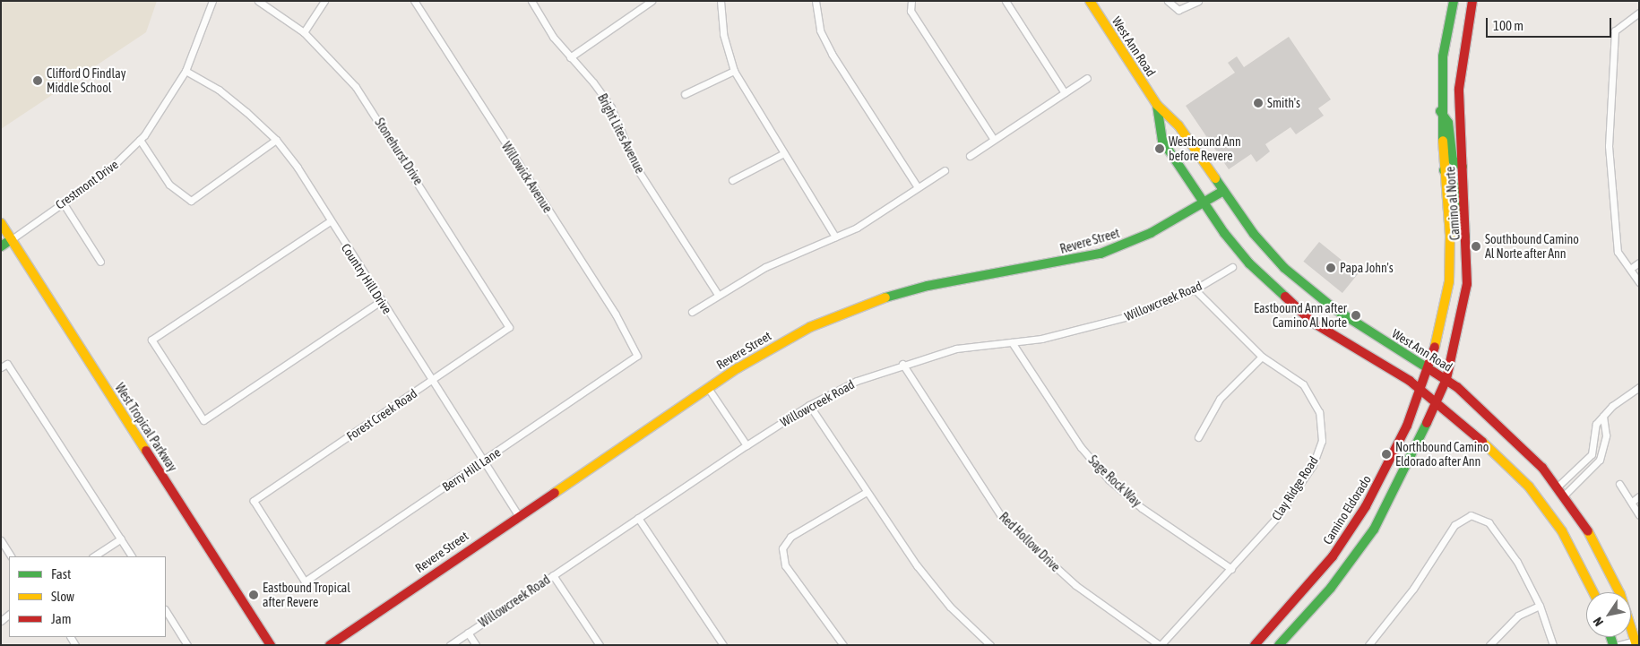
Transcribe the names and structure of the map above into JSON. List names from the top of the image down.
{
  "streets": {
    "main road": [
      "West Ann Road",
      "Camino al Norte",
      "Revere Street",
      "West Tropical Parkway",
      "Camino Eldorado"
    ],
    "street": [
      "Bright Lites Avenue",
      "Stonehurst Drive",
      "Willowick Avenue",
      "Crestmont Drive",
      "Country Hill Drive",
      "Willowcreek Road",
      "Forest Creek Road",
      "Berry Hill Lane",
      "Sage Rock Way",
      "Clay Ridge Road",
      "Red Hollow Drive"
    ]
  },
  "crossings": [
    ["West Ann Road", "Camino al Norte"],
    ["West Ann Road", "Revere Street"],
    ["West Ann Road", "Camino Eldorado"],
    ["Stonehurst Drive", "Forest Creek Road"],
    ["Willowick Avenue", "Berry Hill Lane"],
    ["Crestmont Drive", "Country Hill Drive"],
    ["Crestmont Drive", "West Tropical Parkway"],
    ["Camino al Norte", "Camino Eldorado"],
    ["Revere Street", "Country Hill Drive"],
    ["Country Hill Drive", "Forest Creek Road"],
    ["Country Hill Drive", "Berry Hill Lane"],
    ["Willowcreek Road", "Sage Rock Way"],
    ["Willowcreek Road", "Clay Ridge Road"],
    ["Willowcreek Road", "Red Hollow Drive"],
    ["Forest Creek Road", "Berry Hill Lane"],
    ["Sage Rock Way", "Clay Ridge Road"],
    ["Clay Ridge Road", "Red Hollow Drive"]
  ],
  "places": [
    "Clifford O Findlay Middle School",
    "Smith's",
    "Westbound Ann before Revere",
    "Southbound Camino Al Norte after Ann",
    "Papa John's",
    "Eastbound Ann after Camino Al Norte",
    "Northbound Camino Eldorado after Ann",
    "Eastbound Tropical after Revere"
  ],
  "legend": ["Fast", "Slow", "Jam"],
  "scale_bar": "100 m",
  "north": "bottom left"
}
